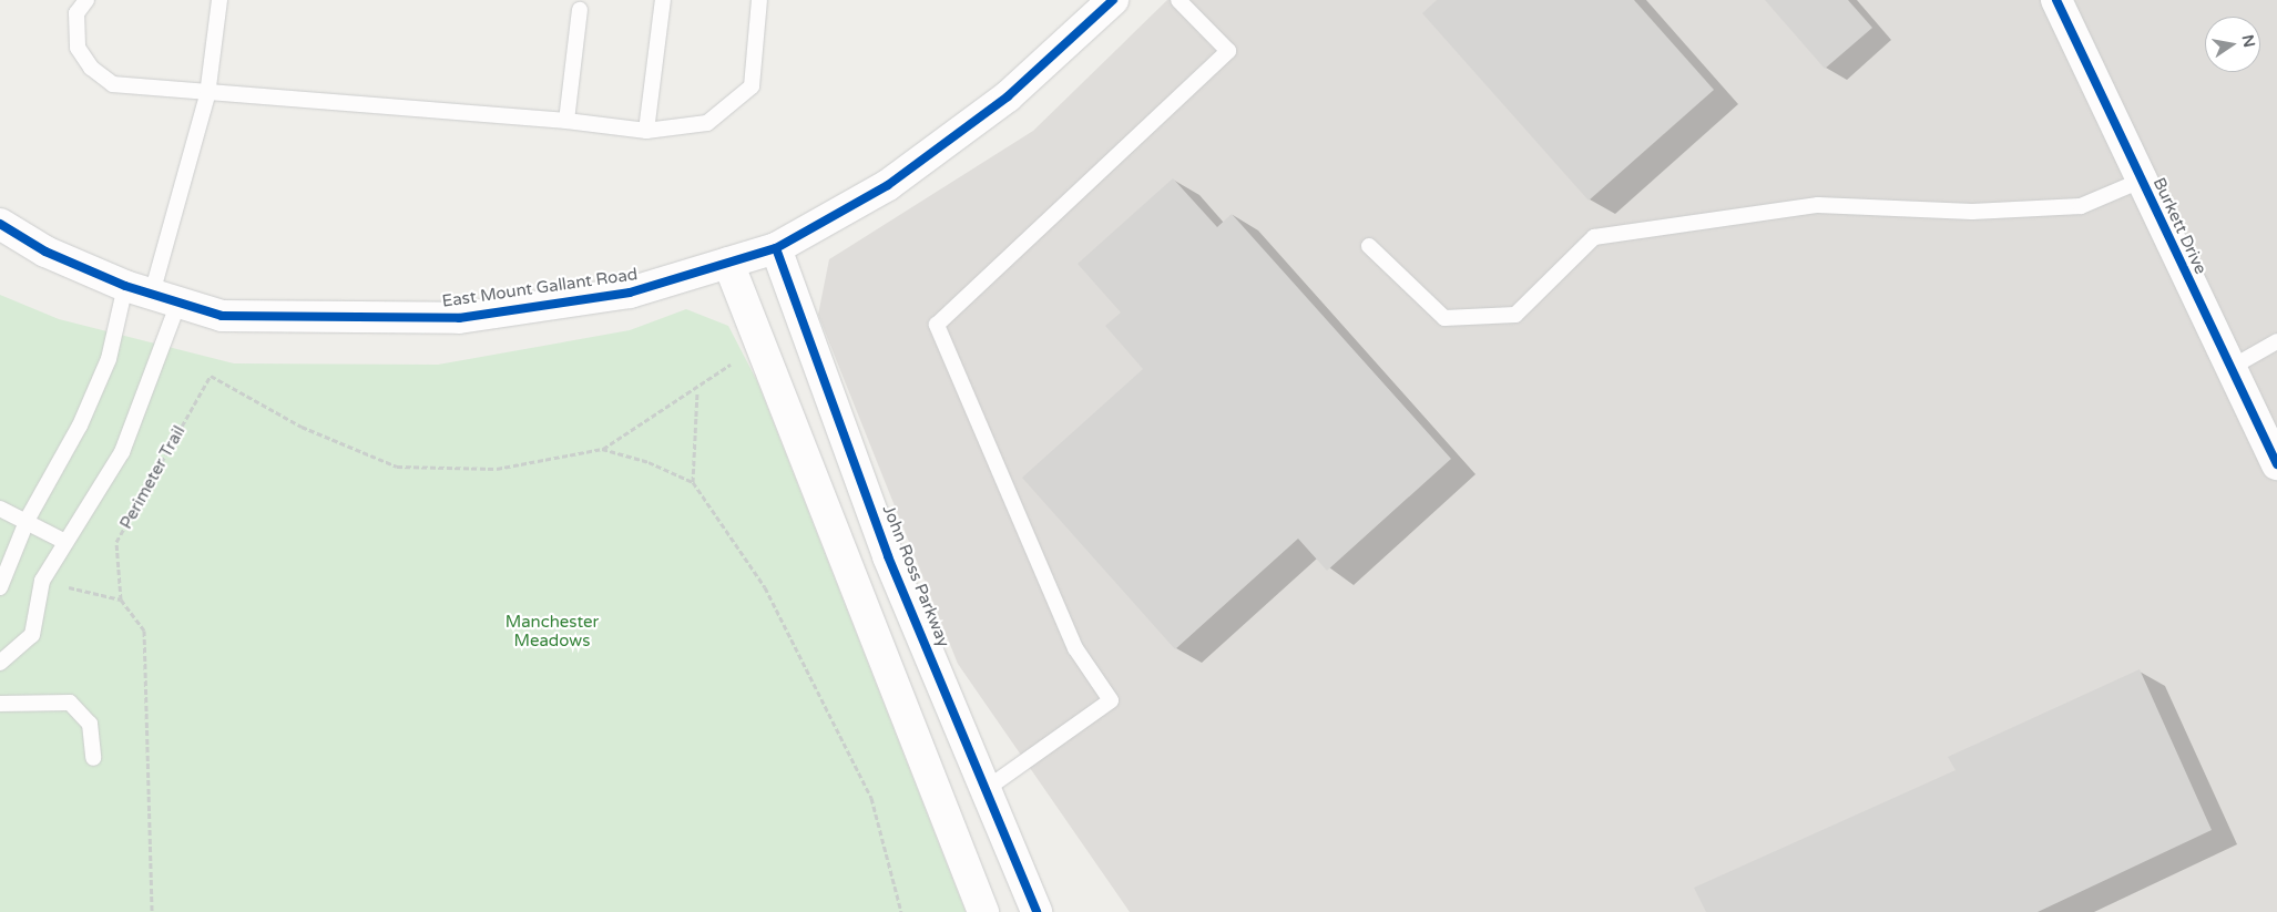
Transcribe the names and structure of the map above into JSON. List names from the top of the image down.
{
  "streets": {
    "street": ["Burkett Drive", "East Mount Gallant Road", "John Ross Parkway"],
    "path": ["Perimeter Trail"]
  },
  "crossings": [
    ["East Mount Gallant Road", "John Ross Parkway"]
  ],
  "parks": ["Manchester Meadows"],
  "north": "right"
}
